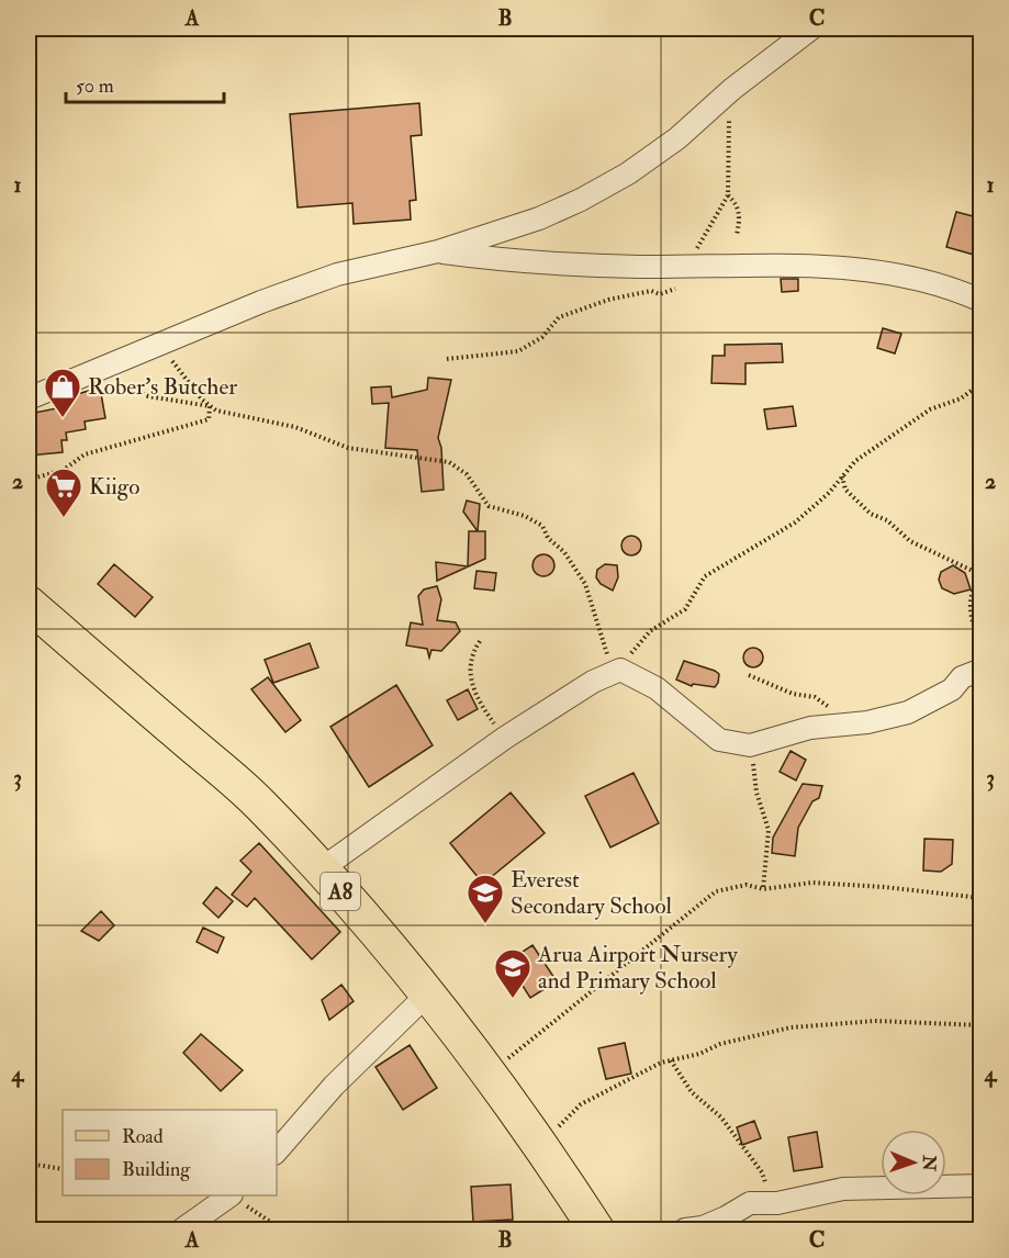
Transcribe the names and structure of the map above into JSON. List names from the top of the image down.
{
  "streets": {
    "main road": ["A8"]
  },
  "places": {
    "shop": ["Rober's Butcher"],
    "supermarket": ["Kiigo"],
    "school or university": ["Everest Secondary School", "Arua Airport Nursery and Primary School"]
  },
  "legend": ["Road", "Building"],
  "scale_bar": "50 m",
  "north": "right",
  "grid": {
    "columns": ["A", "B", "C"],
    "rows": [
      "1",
      "2",
      "3",
      "4"
    ]
  }
}
